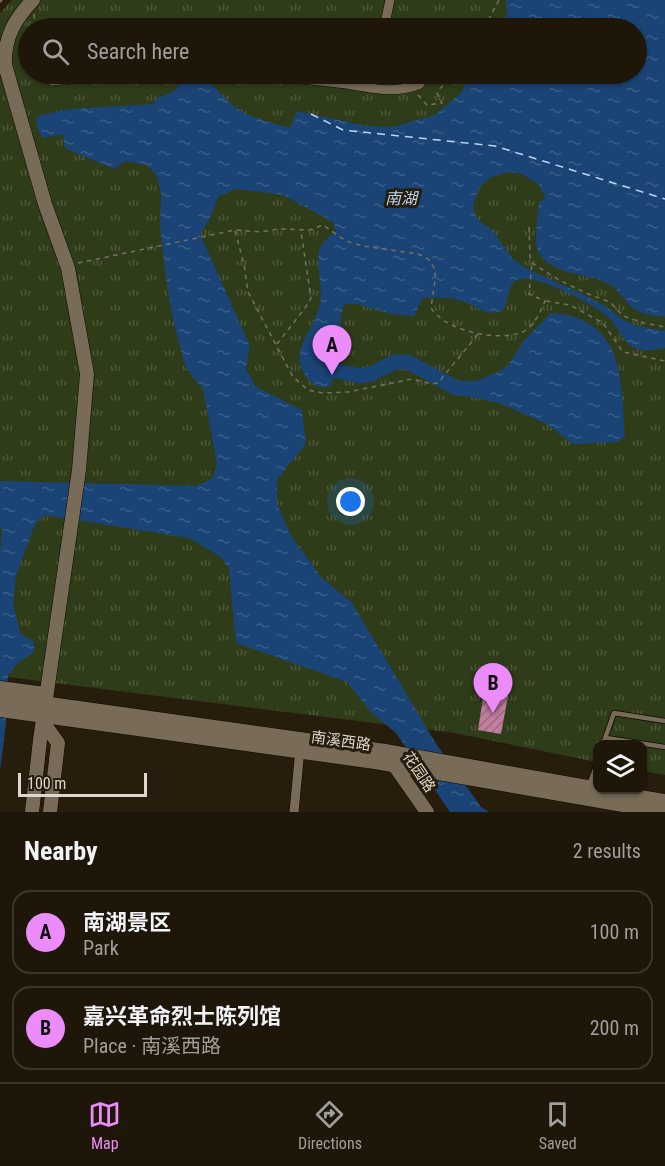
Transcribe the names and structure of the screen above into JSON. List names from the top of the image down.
{
  "streets": {
    "main road": ["南溪西路", "花园路"]
  },
  "crossings": [
    ["南溪西路", "花园路"]
  ],
  "water": ["南湖"],
  "scale_bar": "100 m",
  "page": {
    "search": "Search here",
    "pins": ["A", "B"],
    "scale": "100 m",
    "heading": ["Nearby", "2 results"],
    "list": [
      {
        "mark": "A",
        "name": "南湖景区",
        "note": "Park",
        "value": "100 m"
      },
      {
        "mark": "B",
        "name": "嘉兴革命烈士陈列馆",
        "note": "Place · 南溪西路",
        "value": "200 m"
      }
    ],
    "nav": ["Map", "Directions", "Saved"]
  }
}
